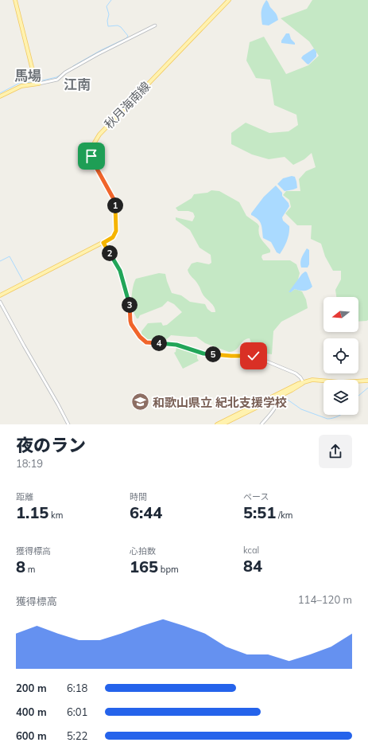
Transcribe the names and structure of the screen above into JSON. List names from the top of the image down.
{
  "streets": {
    "main road": ["秋月海南線"]
  },
  "districts": ["馬場", "江南"],
  "places": {
    "school or university": ["和歌山県立 紀北支援学校"]
  },
  "north": "left",
  "page": {
    "pins": [
      "1",
      "2",
      "3",
      "4",
      "5"
    ],
    "heading": ["夜のラン", "18:19"],
    "stats": [
      ["距離", "1.15 km"],
      ["時間", "6:44"],
      ["ペース", "5:51 /km"],
      ["獲得標高", "8 m"],
      ["心拍数", "165 bpm"],
      ["kcal", "84"]
    ],
    "chart": ["獲得標高", "114–120 m"],
    "list": [
      {
        "name": "200 m",
        "note": "6:18"
      },
      {
        "name": "400 m",
        "note": "6:01"
      },
      {
        "name": "600 m",
        "note": "5:22"
      }
    ]
  }
}
